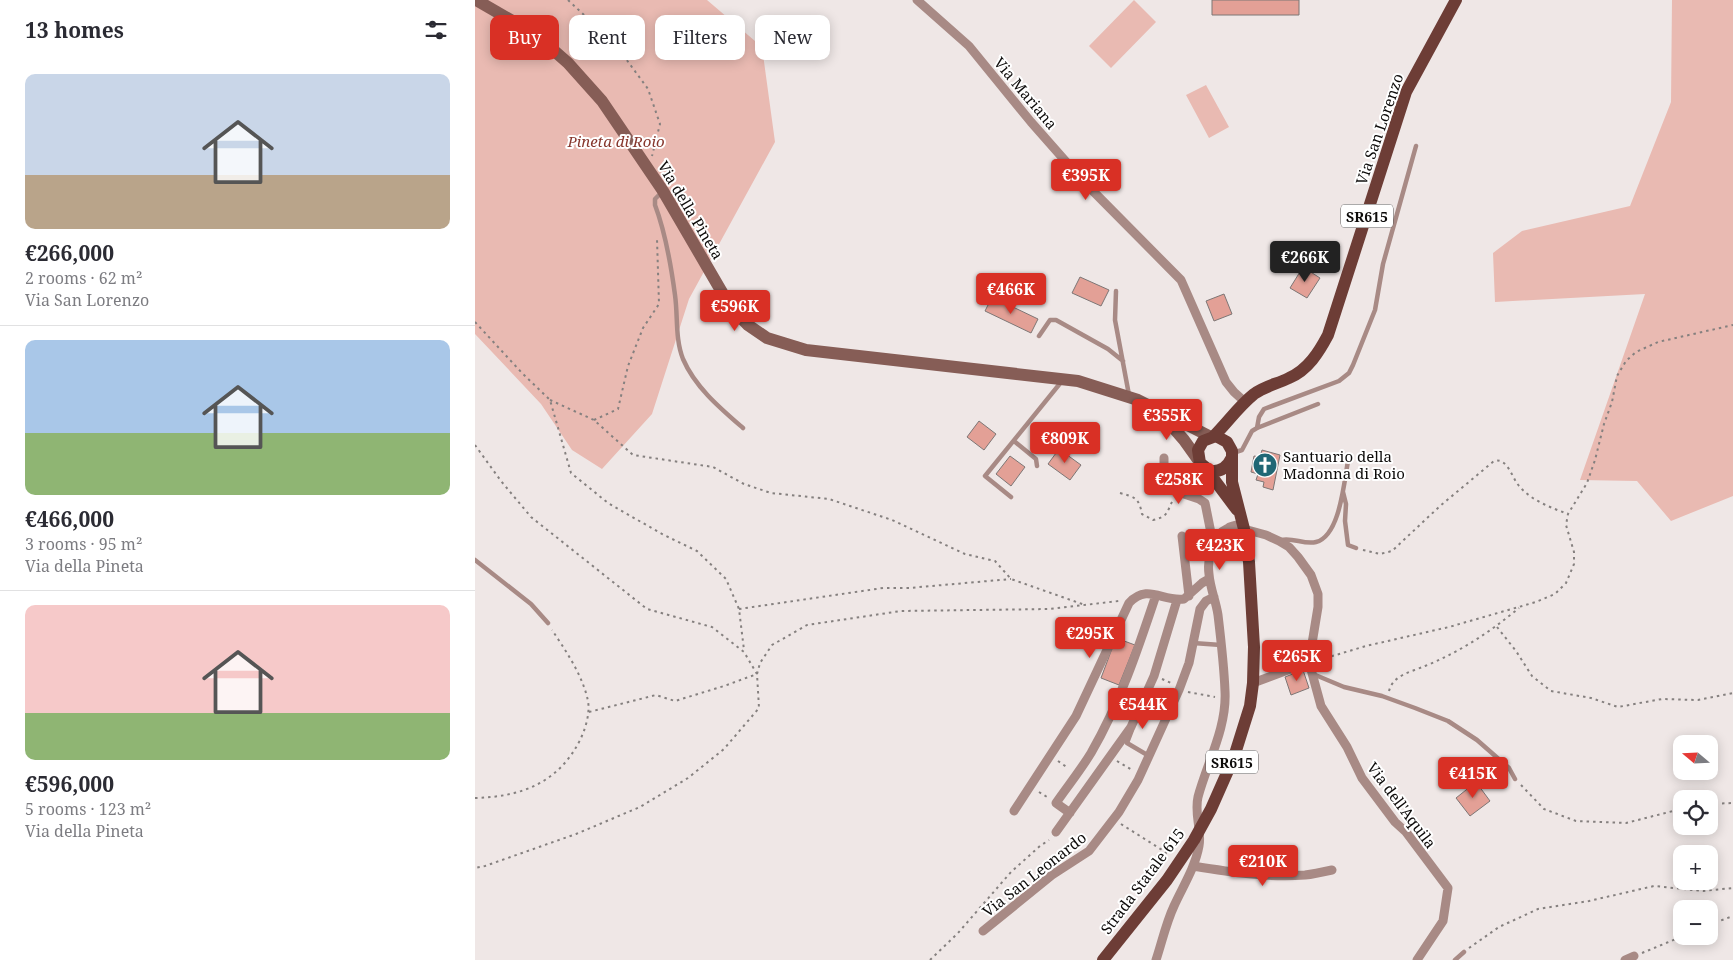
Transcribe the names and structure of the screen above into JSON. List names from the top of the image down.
{
  "streets": {
    "main road": [
      "Via San Lorenzo",
      "Via della Pineta",
      "SR615",
      "Strada Statale 615"
    ],
    "street": ["Via Mariana", "Via dell'Aquila", "Via San Leonardo"]
  },
  "crossings": [
    ["Via Mariana", "Via San Lorenzo"],
    ["Via Mariana", "SR615"],
    ["Via San Lorenzo", "Via della Pineta"],
    ["Via San Lorenzo", "SR615"],
    ["Via della Pineta", "SR615"],
    ["SR615", "Via dell'Aquila"],
    ["SR615", "Strada Statale 615"],
    ["Via dell'Aquila", "Strada Statale 615"]
  ],
  "parks": ["Pineta di Roio"],
  "places": {
    "church": ["Santuario della Madonna di Roio"]
  },
  "north": "left",
  "page": {
    "heading": "13 homes",
    "chip": [
      "Buy",
      "Rent",
      "Filters",
      "New"
    ],
    "list": [
      {
        "name": "€266,000",
        "note": "2 rooms · 62 m² · Via San Lorenzo"
      },
      {
        "name": "€466,000",
        "note": "3 rooms · 95 m² · Via della Pineta"
      },
      {
        "name": "€596,000",
        "note": "5 rooms · 123 m² · Via della Pineta"
      }
    ],
    "price": [
      "€395K",
      "€266K",
      "€466K",
      "€596K",
      "€355K",
      "€809K",
      "€258K",
      "€423K",
      "€295K",
      "€265K",
      "€544K",
      "€415K",
      "€210K"
    ],
    "map_buttons": ["+", "−"]
  }
}
